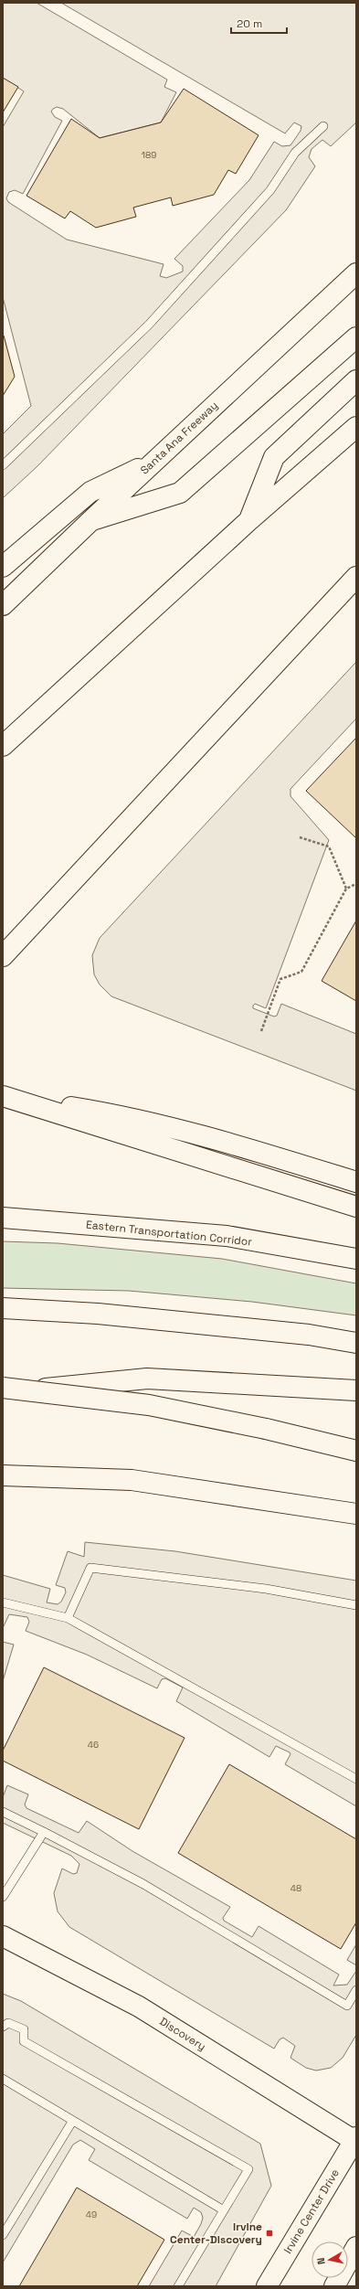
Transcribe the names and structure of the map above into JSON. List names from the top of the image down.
{
  "streets": {
    "main road": [
      "Santa Ana Freeway",
      "Eastern Transportation Corridor",
      "Discovery",
      "Irvine Center Drive"
    ]
  },
  "crossings": [
    ["Discovery", "Irvine Center Drive"]
  ],
  "places": {
    "transit": ["Irvine Center-Discovery"]
  },
  "house_numbers": [
    "189",
    "46",
    "48",
    "49"
  ],
  "scale_bar": "20 m",
  "north": "left"
}
